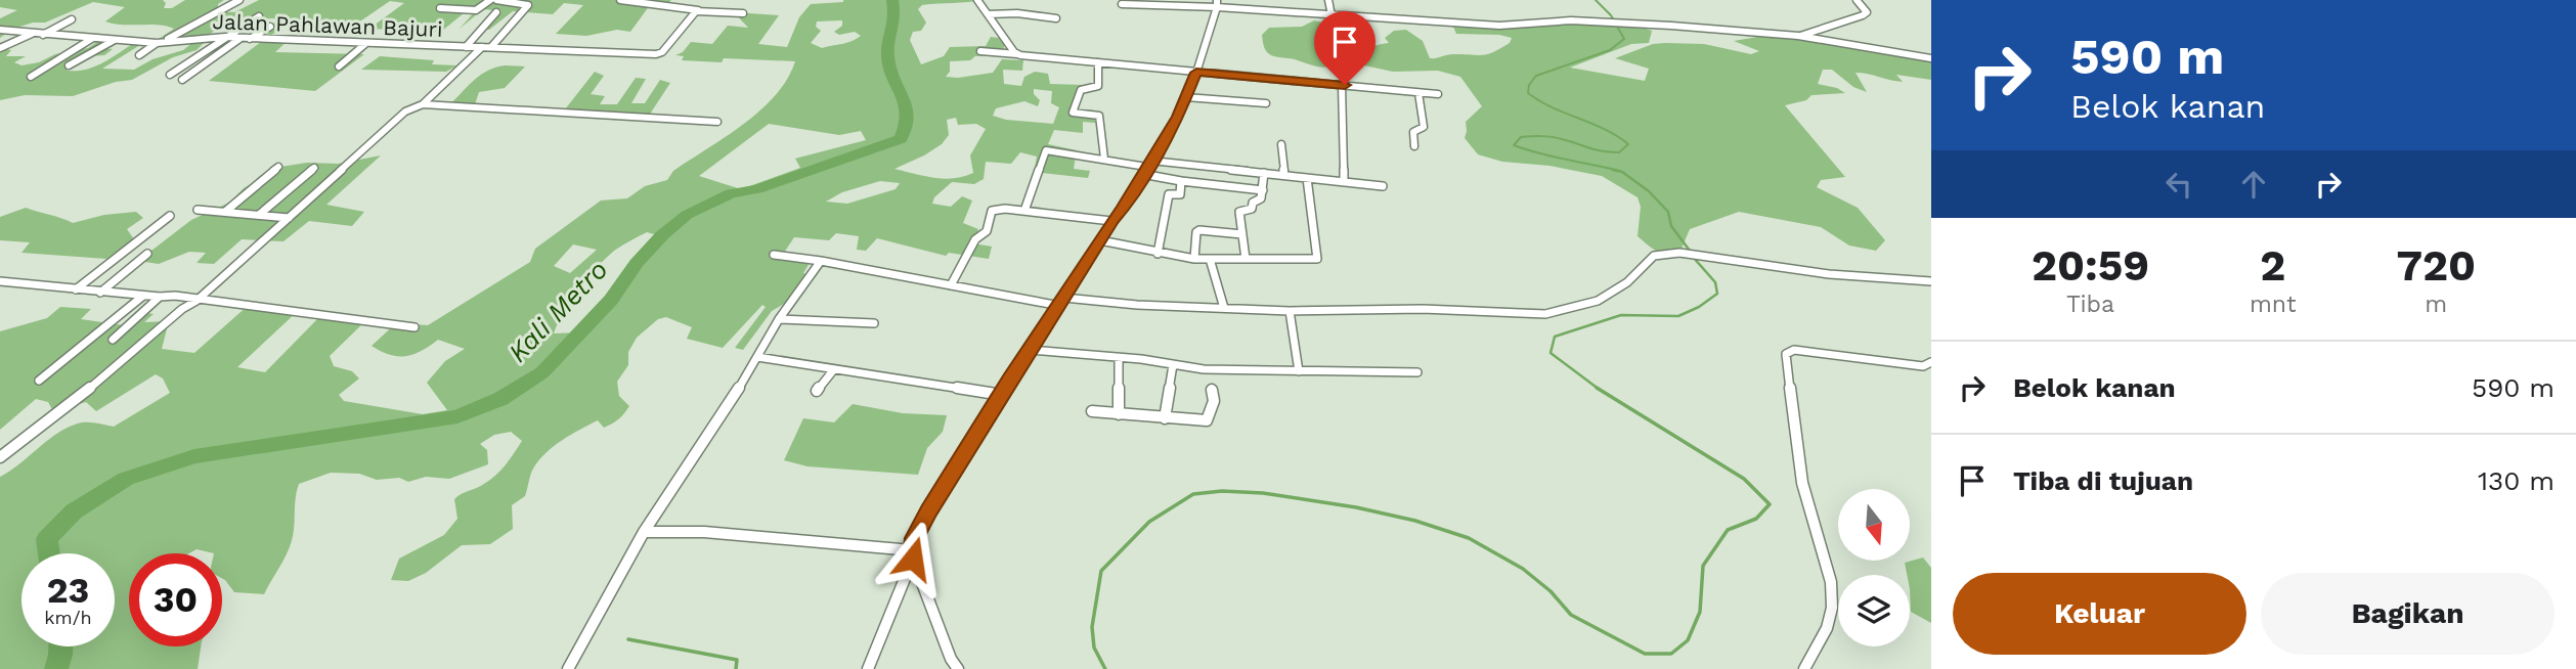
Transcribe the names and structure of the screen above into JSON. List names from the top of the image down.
{
  "streets": {
    "street": ["Jalan Pahlawan Bajuri"]
  },
  "water": ["Kali Metro"],
  "north": "bottom",
  "page": {
    "turn": ["590 m", "Belok kanan"],
    "eta": [
      "20:59",
      "Tiba",
      "2",
      "mnt",
      "720",
      "m"
    ],
    "list": [
      {
        "name": "Belok kanan",
        "value": "590 m"
      },
      {
        "name": "Tiba di tujuan",
        "value": "130 m"
      }
    ],
    "speed": "23 km/h",
    "limit": "30",
    "buttons": ["Keluar", "Bagikan"]
  }
}
